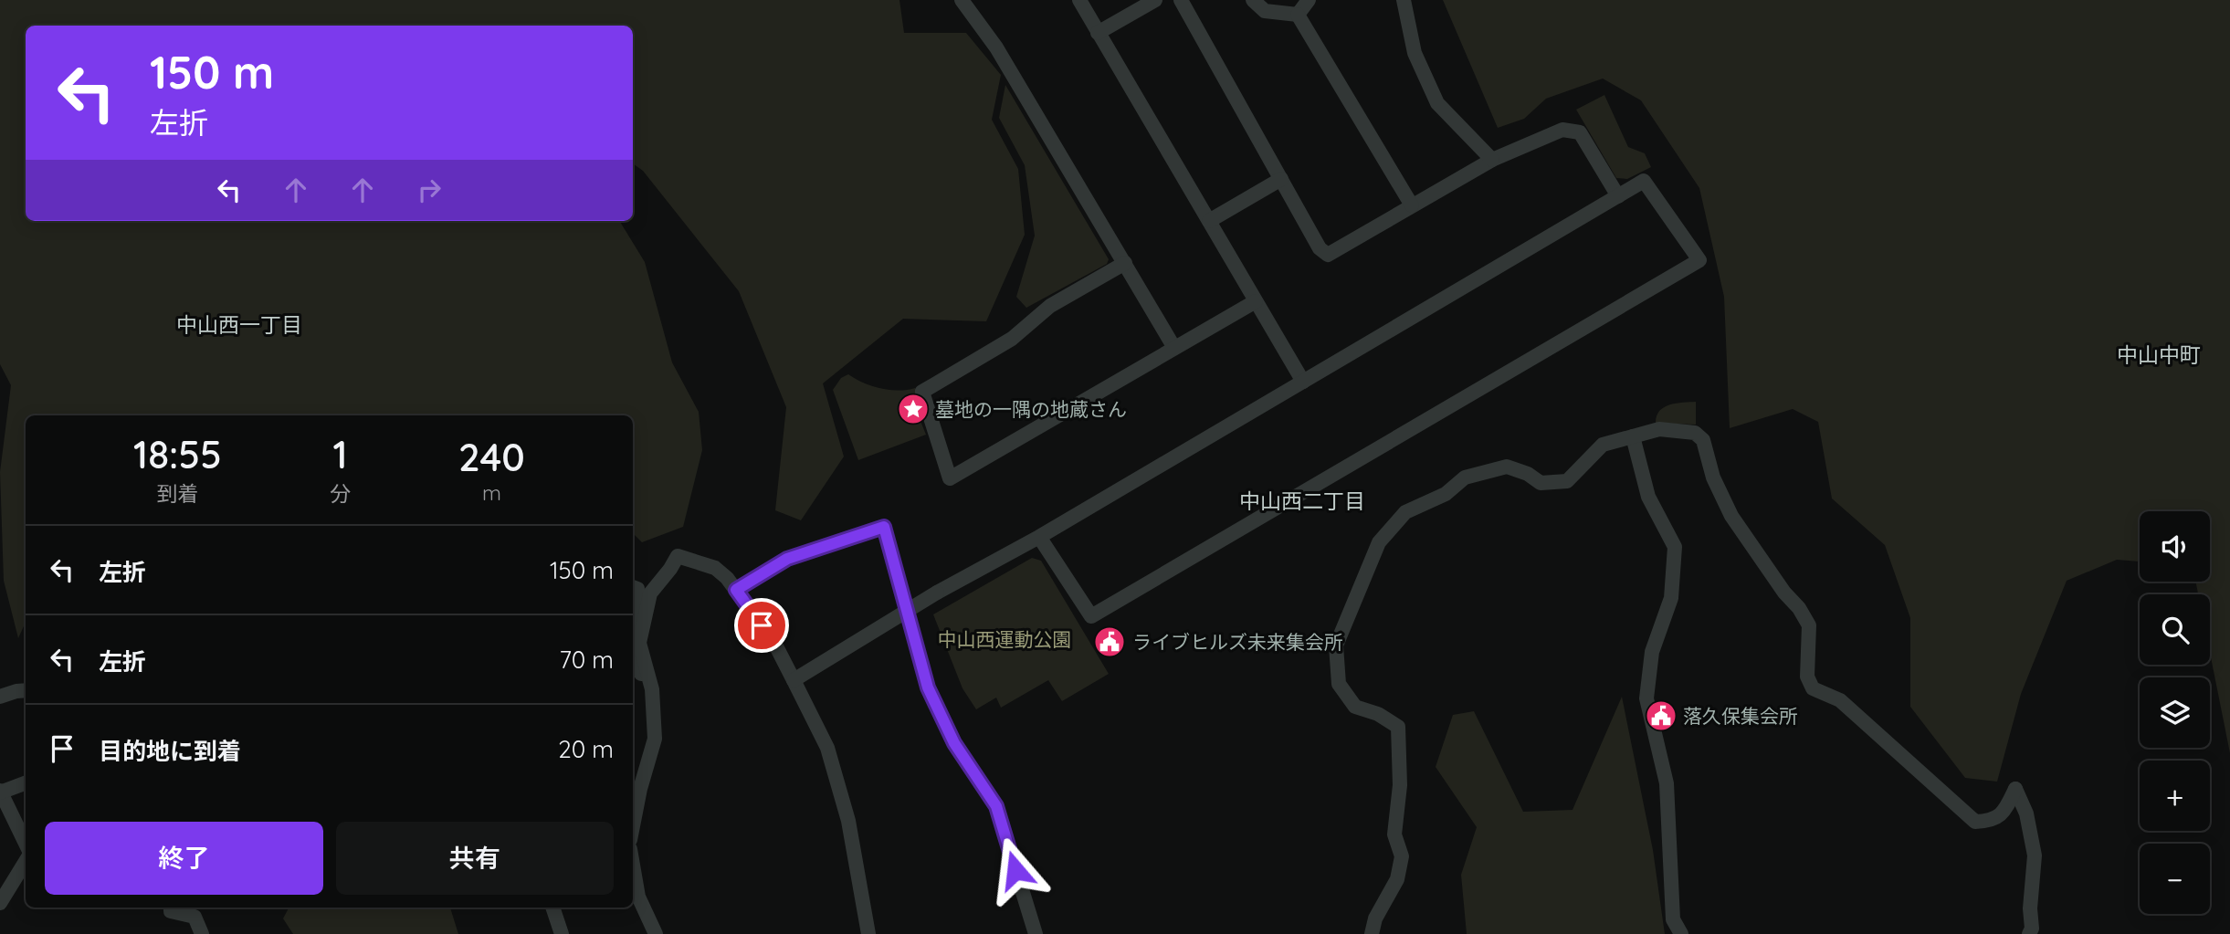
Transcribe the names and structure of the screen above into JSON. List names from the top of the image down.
{
  "districts": ["中山西一丁目", "中山中町", "中山西二丁目"],
  "parks": ["中山西運動公園"],
  "places": {
    "place": ["墓地の一隅の地蔵さん"],
    "public building": ["ライブヒルズ未来集会所", "落久保集会所"]
  },
  "page": {
    "turn": ["150 m", "左折"],
    "eta": [
      "18:55",
      "到着",
      "1",
      "分",
      "240",
      "m"
    ],
    "map_buttons": ["+", "−"],
    "list": [
      {
        "name": "左折",
        "value": "150 m"
      },
      {
        "name": "左折",
        "value": "70 m"
      },
      {
        "name": "目的地に到着",
        "value": "20 m"
      }
    ],
    "buttons": ["終了", "共有"]
  }
}
